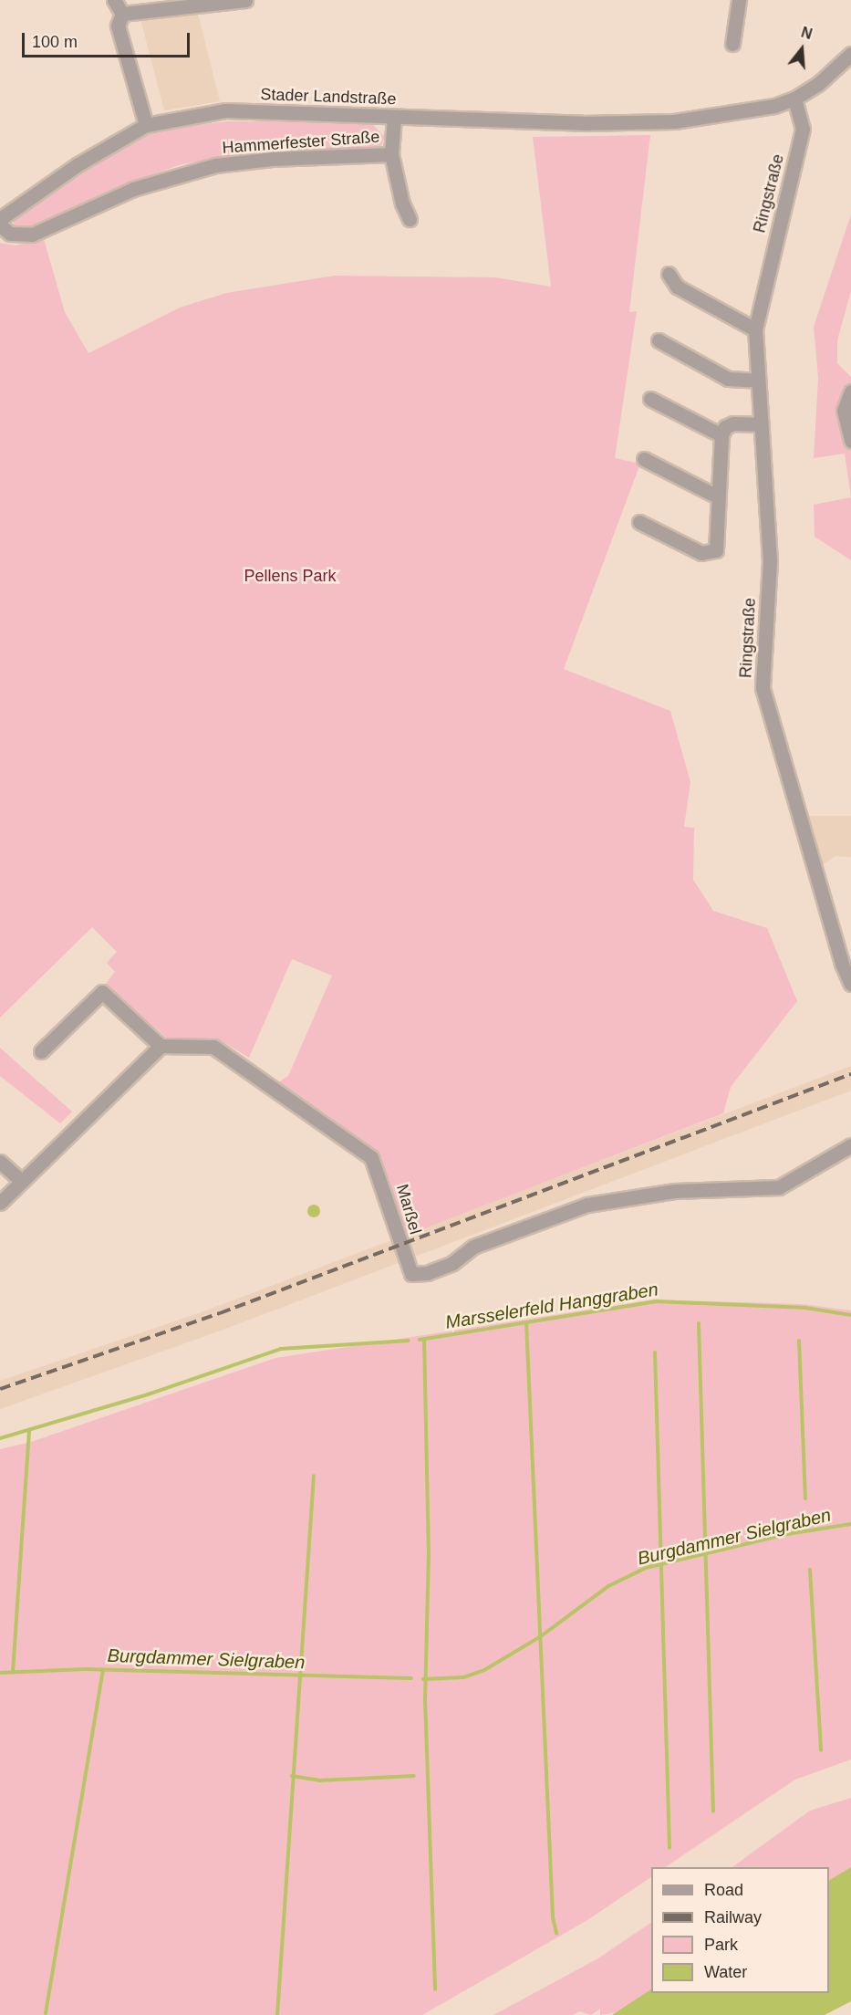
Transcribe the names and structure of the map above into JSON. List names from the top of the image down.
{
  "streets": {
    "street": [
      "Stader Landstraße",
      "Hammerfester Straße",
      "Ringstraße",
      "Marßel"
    ]
  },
  "crossings": [
    ["Stader Landstraße", "Ringstraße"]
  ],
  "water": ["Marsselerfeld Hanggraben", "Burgdammer Sielgraben"],
  "parks": ["Pellens Park"],
  "legend": [
    "Road",
    "Railway",
    "Park",
    "Water"
  ],
  "scale_bar": "100 m",
  "north": "top"
}
